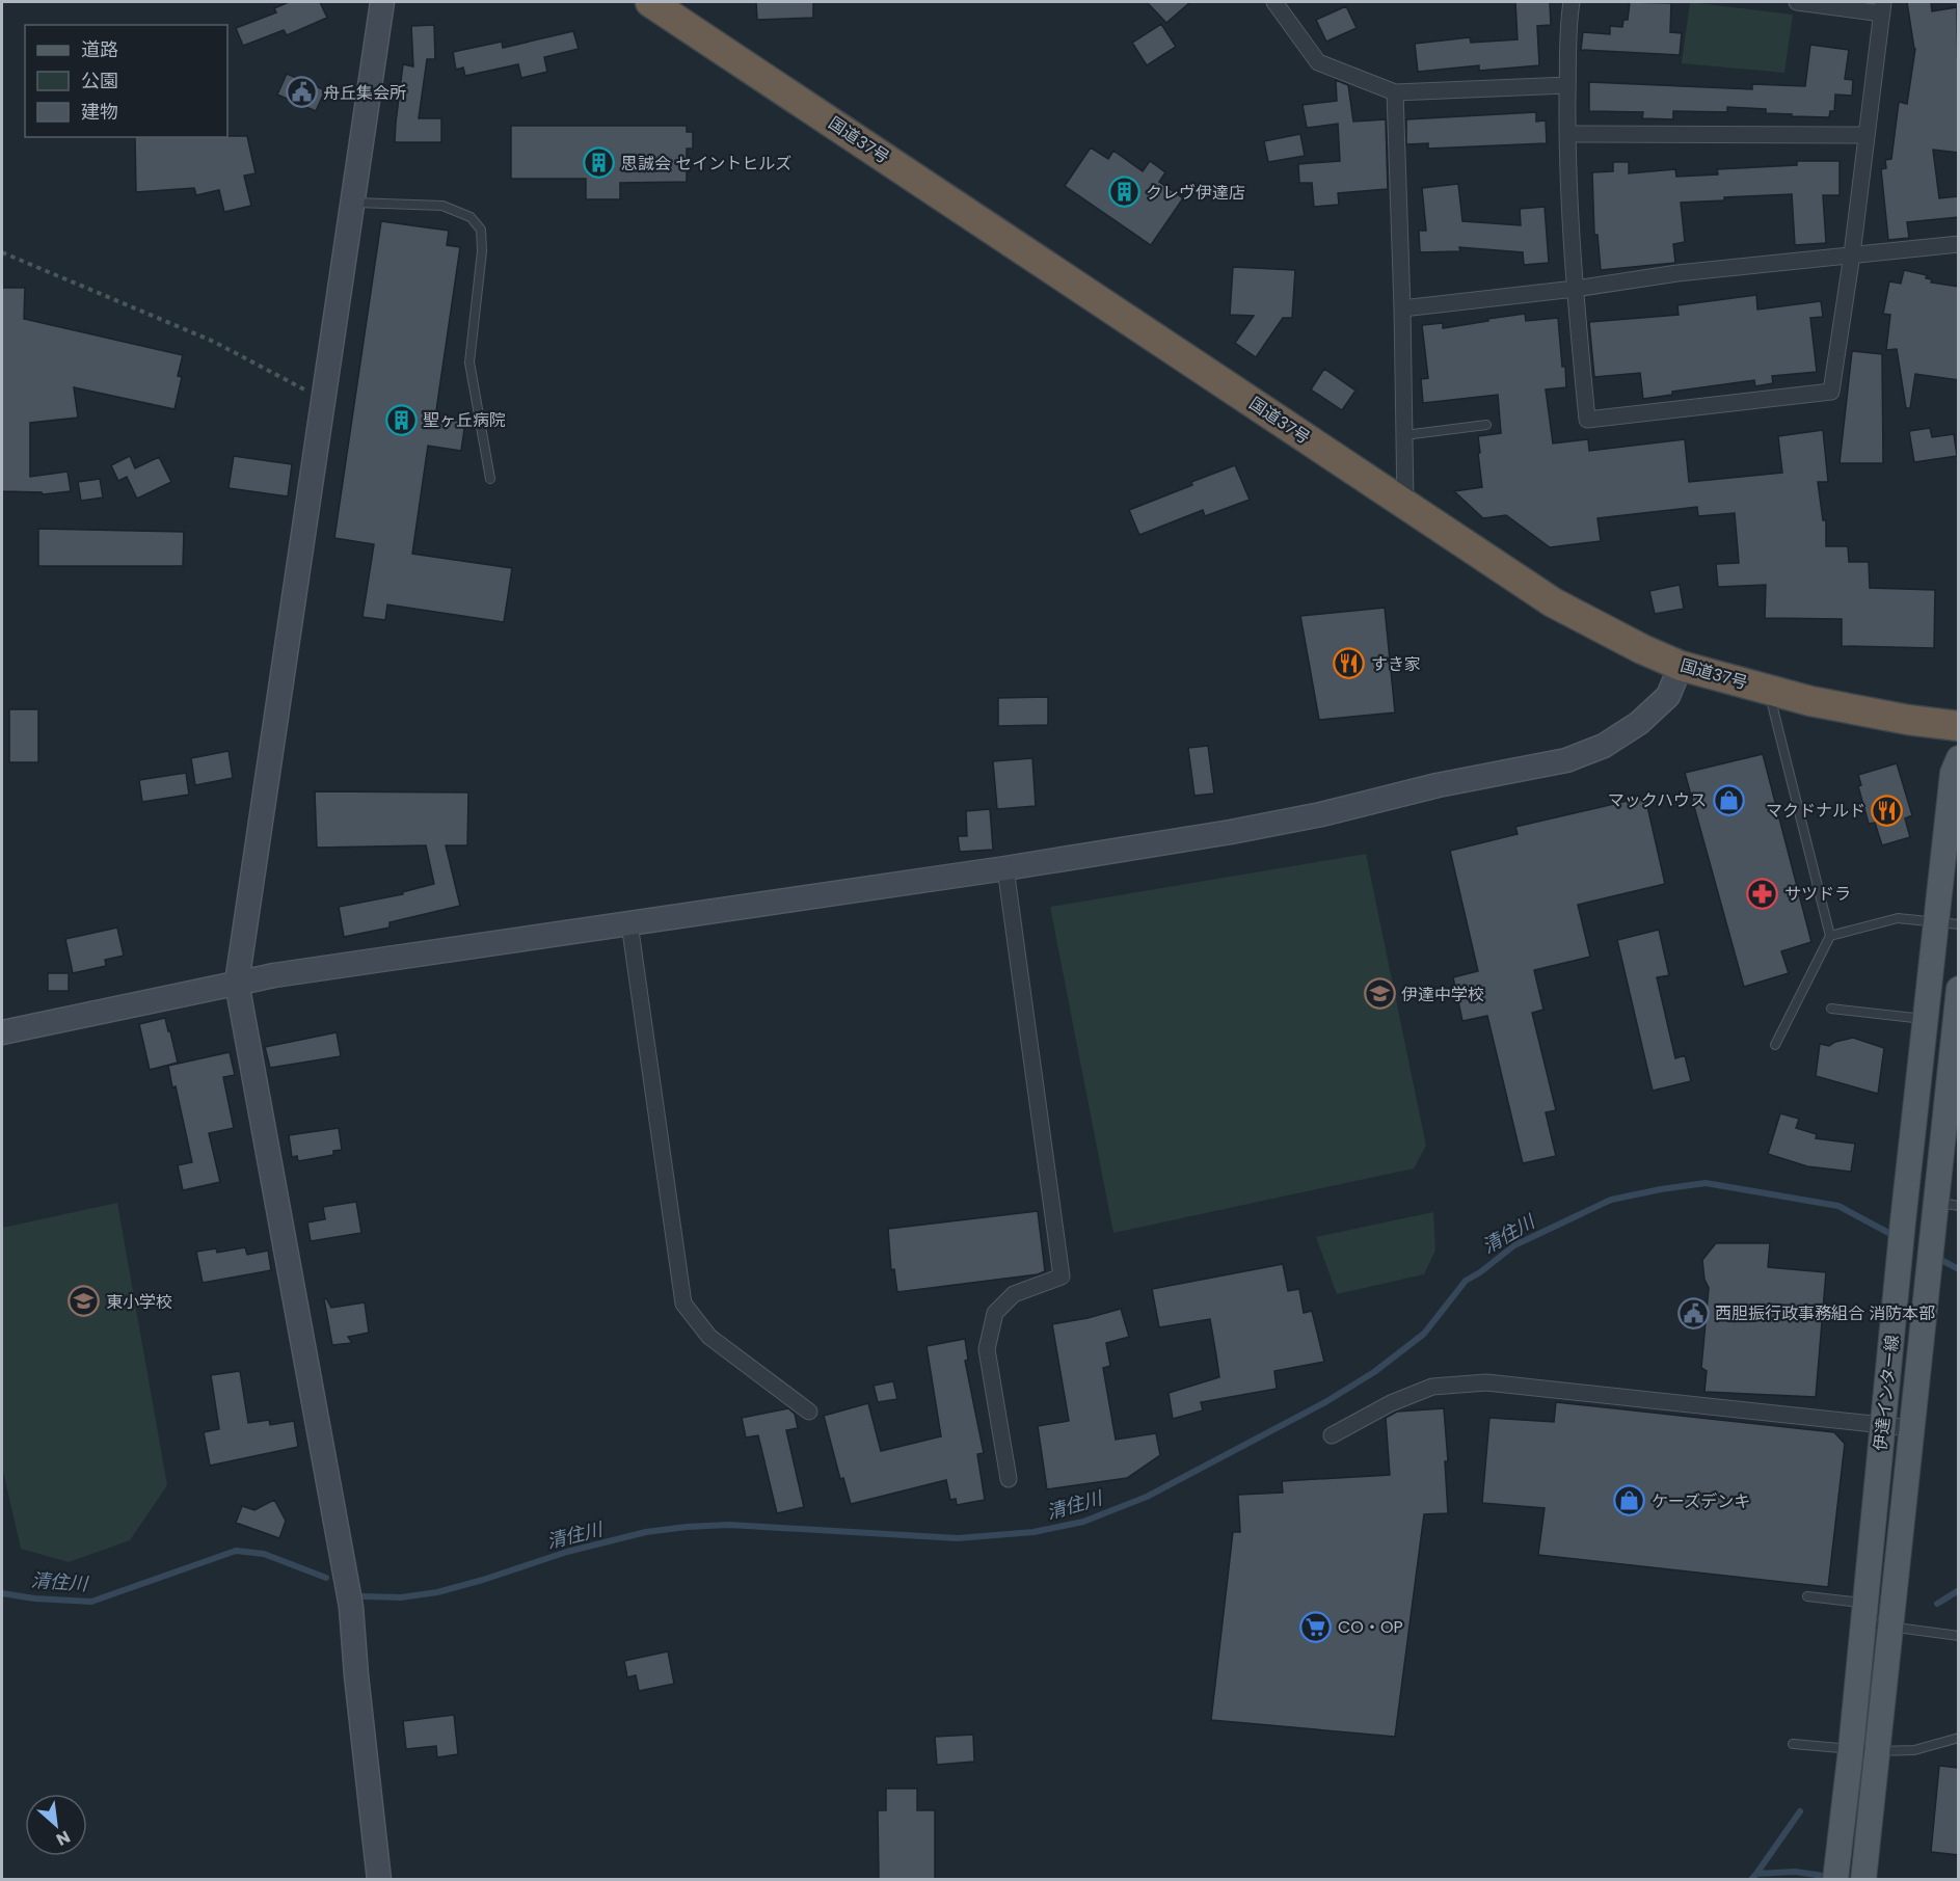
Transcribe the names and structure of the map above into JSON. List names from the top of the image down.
{
  "streets": {
    "highway": ["国道37号"],
    "main road": ["伊達インター線"]
  },
  "water": ["清住川"],
  "places": {
    "public building": ["舟丘集会所", "西胆振行政事務組合 消防本部"],
    "building": ["思誠会 セイントヒルズ", "クレヴ伊達店", "聖ヶ丘病院"],
    "restaurant": ["すき家", "マクドナルド"],
    "shop": ["マックハウス", "ケーズデンキ"],
    "pharmacy": ["サツドラ"],
    "school or university": ["伊達中学校", "東小学校"],
    "supermarket": ["CO・OP"]
  },
  "legend": ["道路", "公園", "建物"],
  "north": "bottom right"
}
